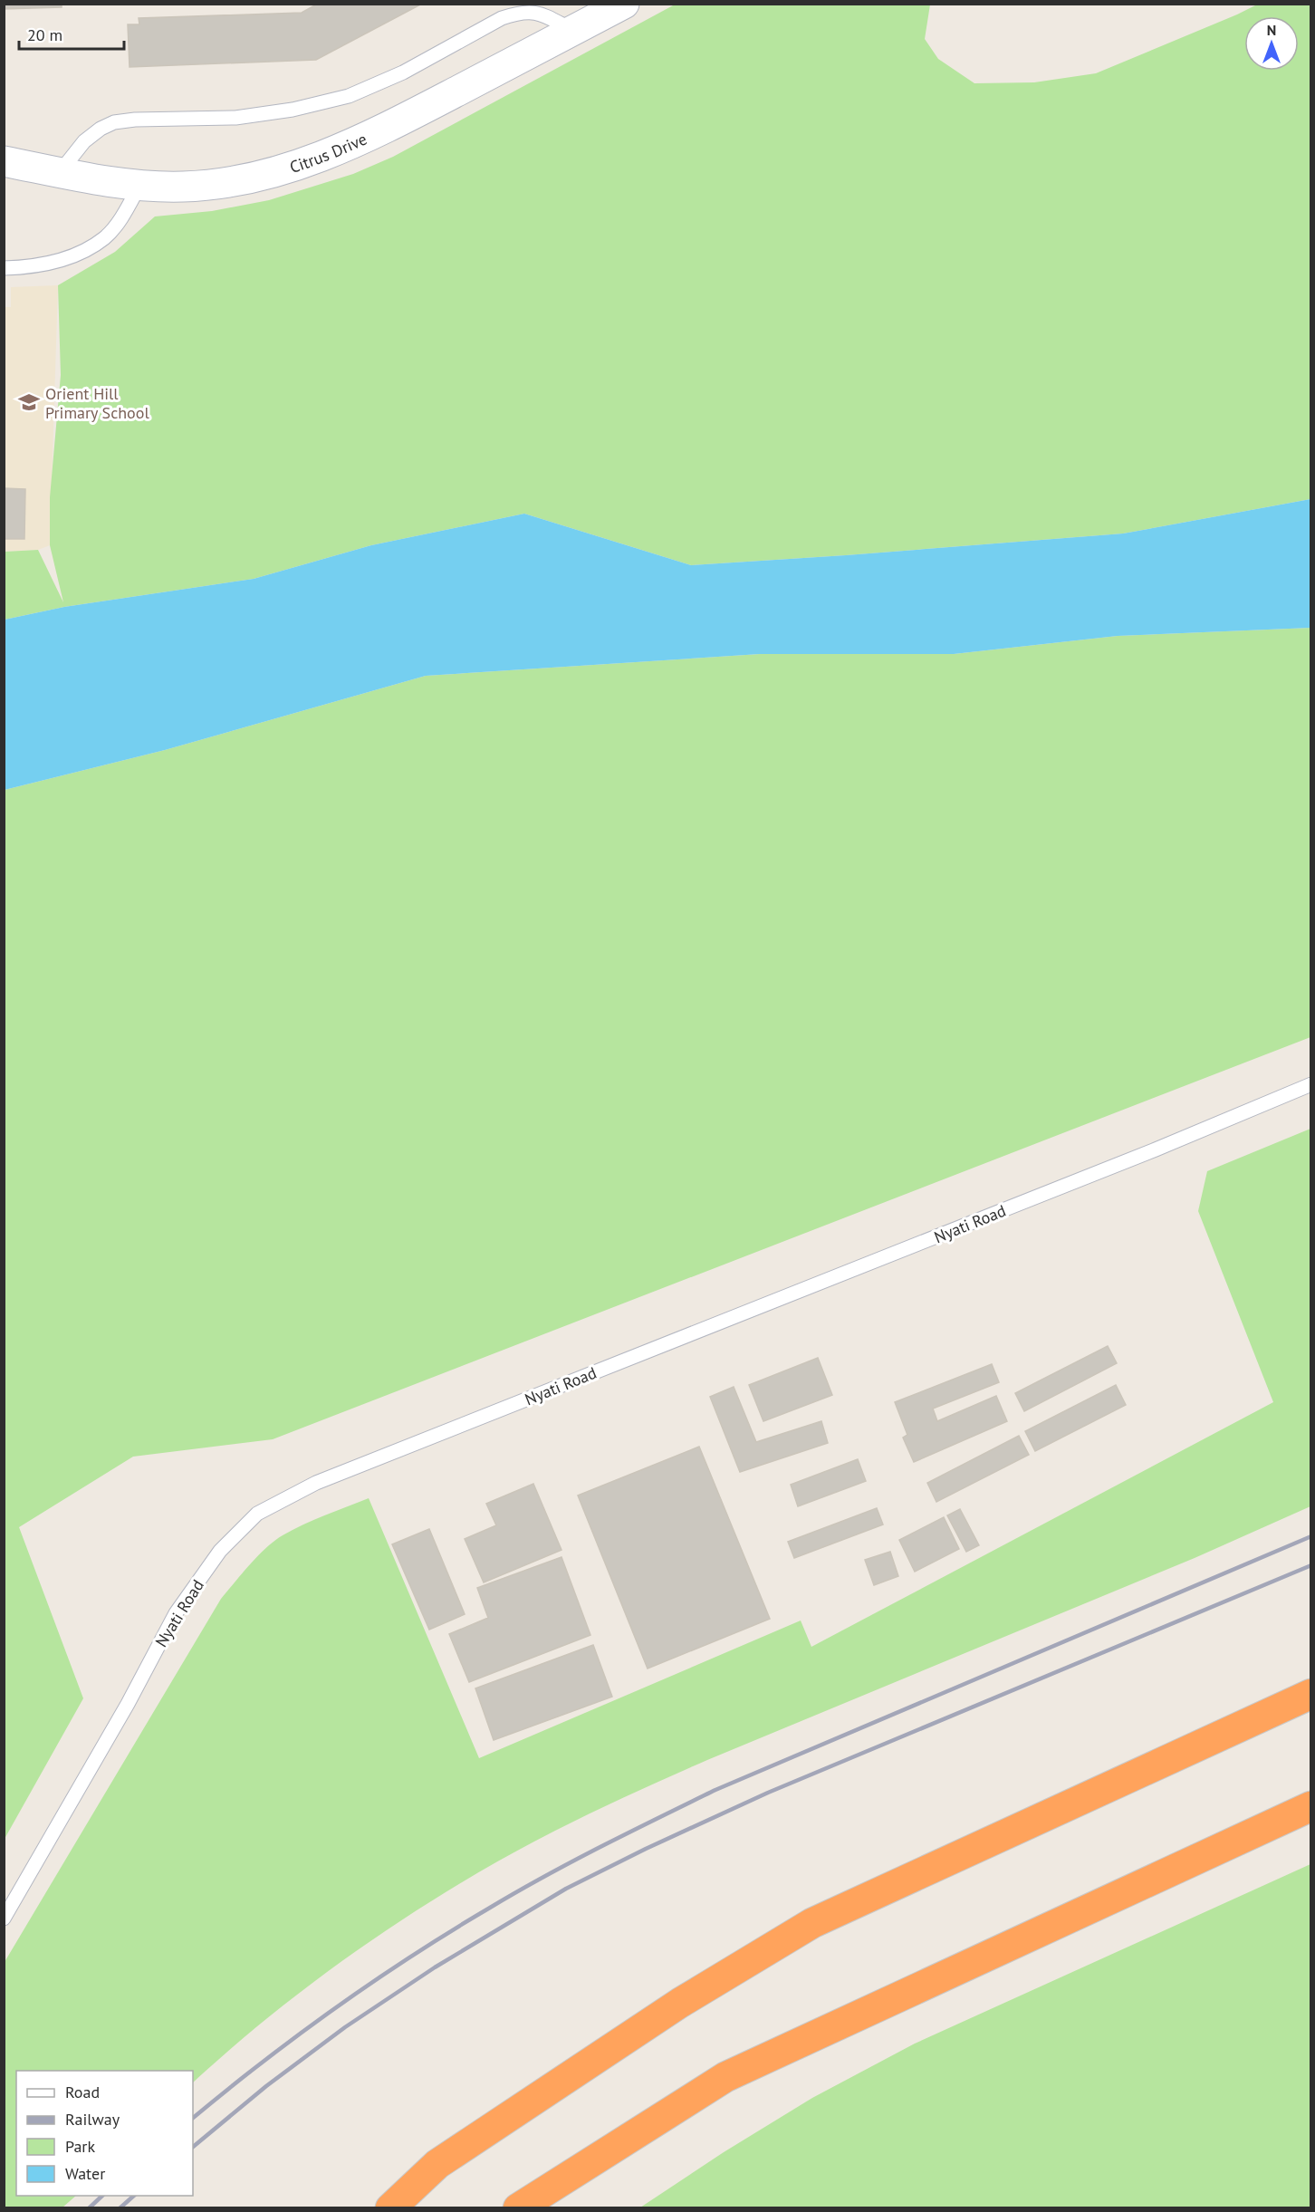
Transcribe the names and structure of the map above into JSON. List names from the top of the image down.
{
  "streets": {
    "street": ["Citrus Drive"],
    "lane": ["Nyati Road"]
  },
  "places": {
    "school or university": ["Orient Hill Primary School"]
  },
  "legend": [
    "Road",
    "Railway",
    "Park",
    "Water"
  ],
  "scale_bar": "20 m",
  "north": "top"
}
